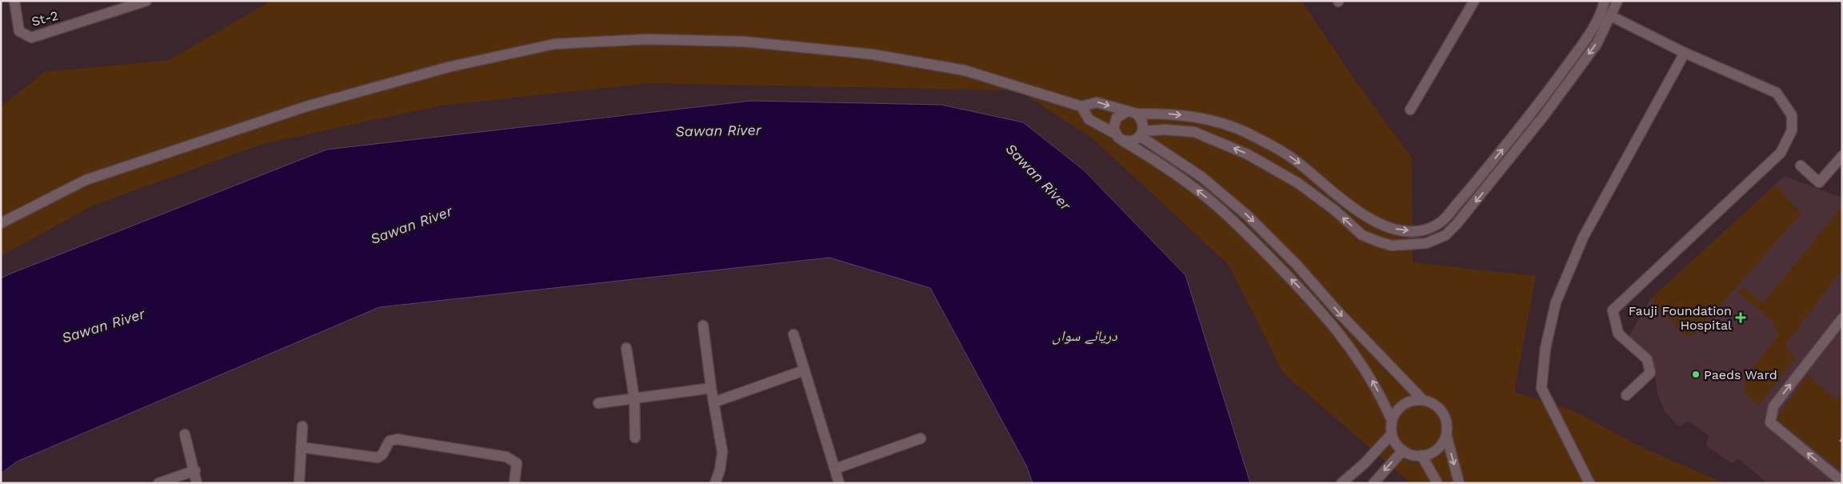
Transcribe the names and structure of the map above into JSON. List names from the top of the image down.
{
  "streets": {
    "main road": ["St-2"]
  },
  "water": ["Sawan River", "دریائے سواں"],
  "places": {
    "health": ["Fauji Foundation Hospital"],
    "other": ["Paeds Ward"]
  }
}
